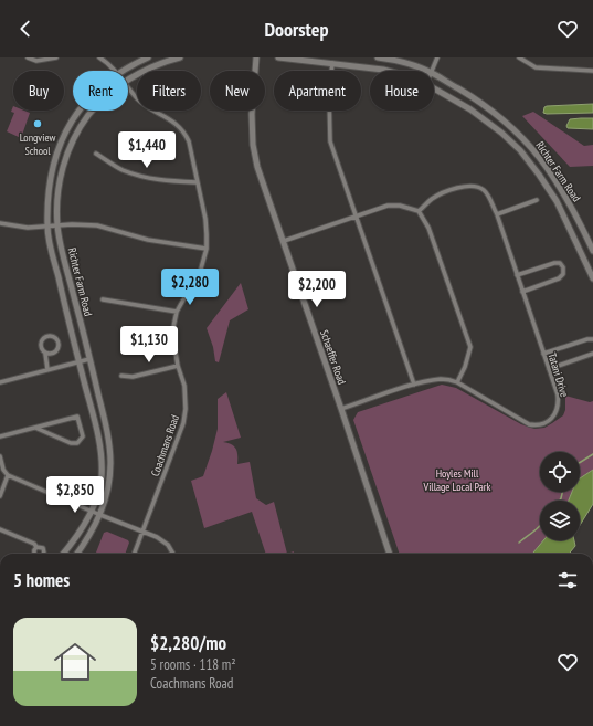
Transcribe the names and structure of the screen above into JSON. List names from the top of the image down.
{
  "streets": {
    "main road": ["Richter Farm Road", "Schaeffer Road"],
    "street": ["Tatani Drive", "Coachmans Road"]
  },
  "crossings": [
    ["Schaeffer Road", "Tatani Drive"]
  ],
  "parks": ["Hoyles Mill Village Local Park"],
  "places": ["Longview School"],
  "page": {
    "header": "Doorstep",
    "chip": [
      "Buy",
      "Rent",
      "Filters",
      "New",
      "Apartment",
      "House"
    ],
    "price": [
      "$1,440",
      "$2,280",
      "$2,200",
      "$1,130",
      "$2,850"
    ],
    "heading": "5 homes",
    "list": [
      {
        "name": "$2,280/mo",
        "note": "5 rooms · 118 m² · Coachmans Road"
      }
    ]
  }
}
